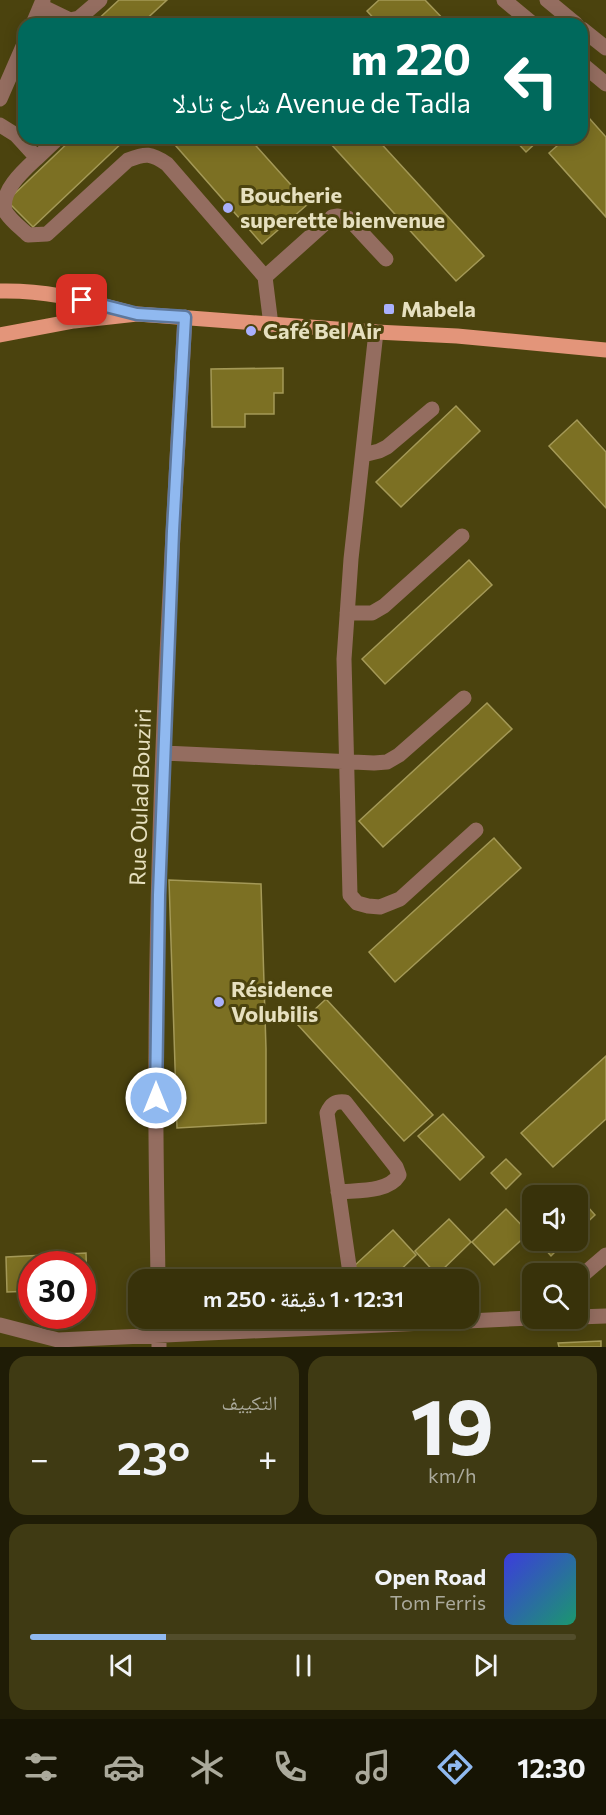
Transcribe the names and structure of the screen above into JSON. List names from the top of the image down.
{
  "streets": {
    "street": ["Rue Oulad Bouziri"]
  },
  "places": {
    "other": ["Boucherie superette bienvenue", "Café Bel Air", "Résidence Volubilis"],
    "transit": ["Mabela"]
  },
  "page": {
    "turn": ["220 m", "Avenue de Tadla شارع تادلا"],
    "limit": "30",
    "trip": "12:31 · 1 دقيقة · 250 m",
    "tile": [
      ["19", "km/h"],
      "التكييف"
    ],
    "heat": ["−", "23°", "+"],
    "song": ["Open Road", "Tom Ferris"],
    "tabs": "12:30"
  }
}
